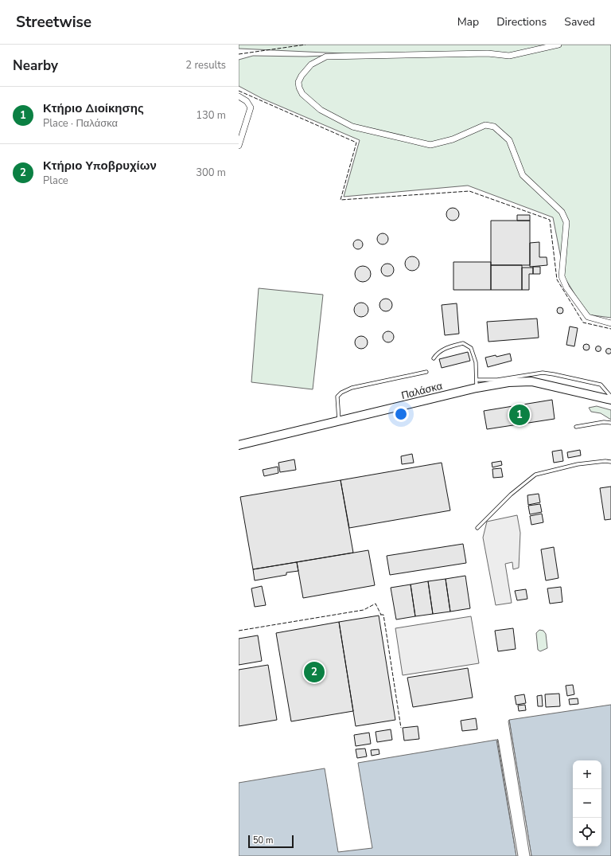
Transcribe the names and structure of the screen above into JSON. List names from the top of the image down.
{
  "streets": {
    "street": ["Παλάσκα"]
  },
  "scale_bar": "50 m",
  "page": {
    "header": "Streetwise",
    "nav": ["Map", "Directions", "Saved"],
    "heading": ["Nearby", "2 results"],
    "list": [
      {
        "mark": "1",
        "name": "Κτήριο Διοίκησης",
        "note": "Place · Παλάσκα",
        "value": "130 m"
      },
      {
        "mark": "2",
        "name": "Κτήριο Υποβρυχίων",
        "note": "Place",
        "value": "300 m"
      }
    ],
    "pins": ["1", "2"],
    "map_buttons": ["+", "−"],
    "scale": "50 m"
  }
}
